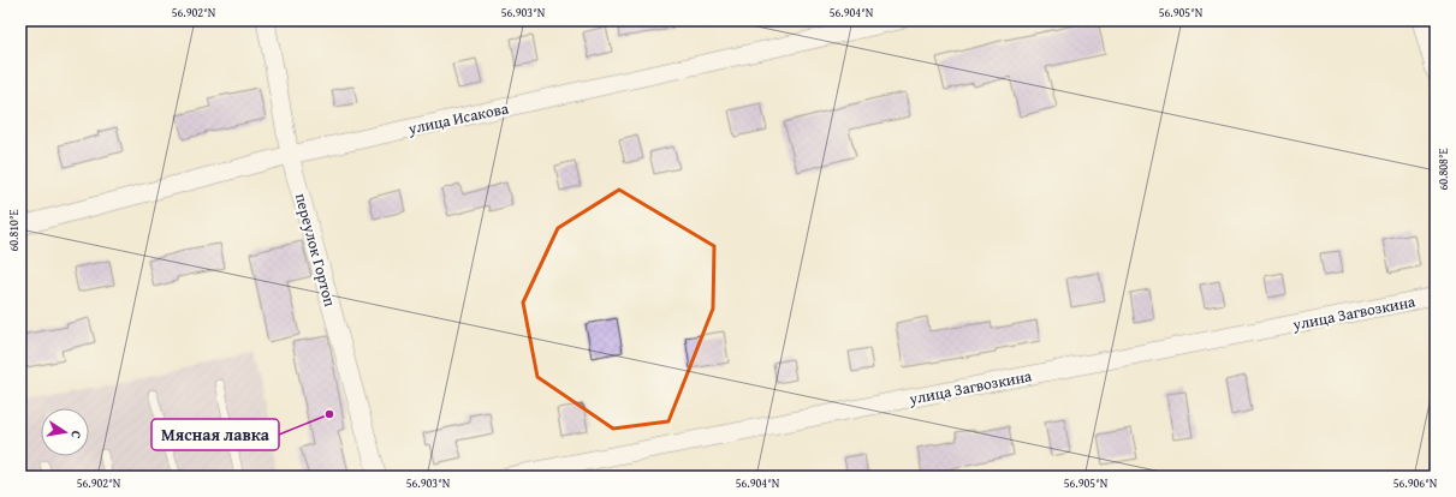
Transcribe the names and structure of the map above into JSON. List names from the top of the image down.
{
  "streets": {
    "street": ["улица Исакова", "переулок Гортоп", "улица Загвозкина"]
  },
  "crossings": [
    ["улица Исакова", "переулок Гортоп"]
  ],
  "places": ["Мясная лавка"],
  "north": "right",
  "coordinates": [
    "56.902°N",
    "56.903°N",
    "56.904°N",
    "56.905°N",
    "60.808°E",
    "60.810°E",
    "56.906°N"
  ]
}
